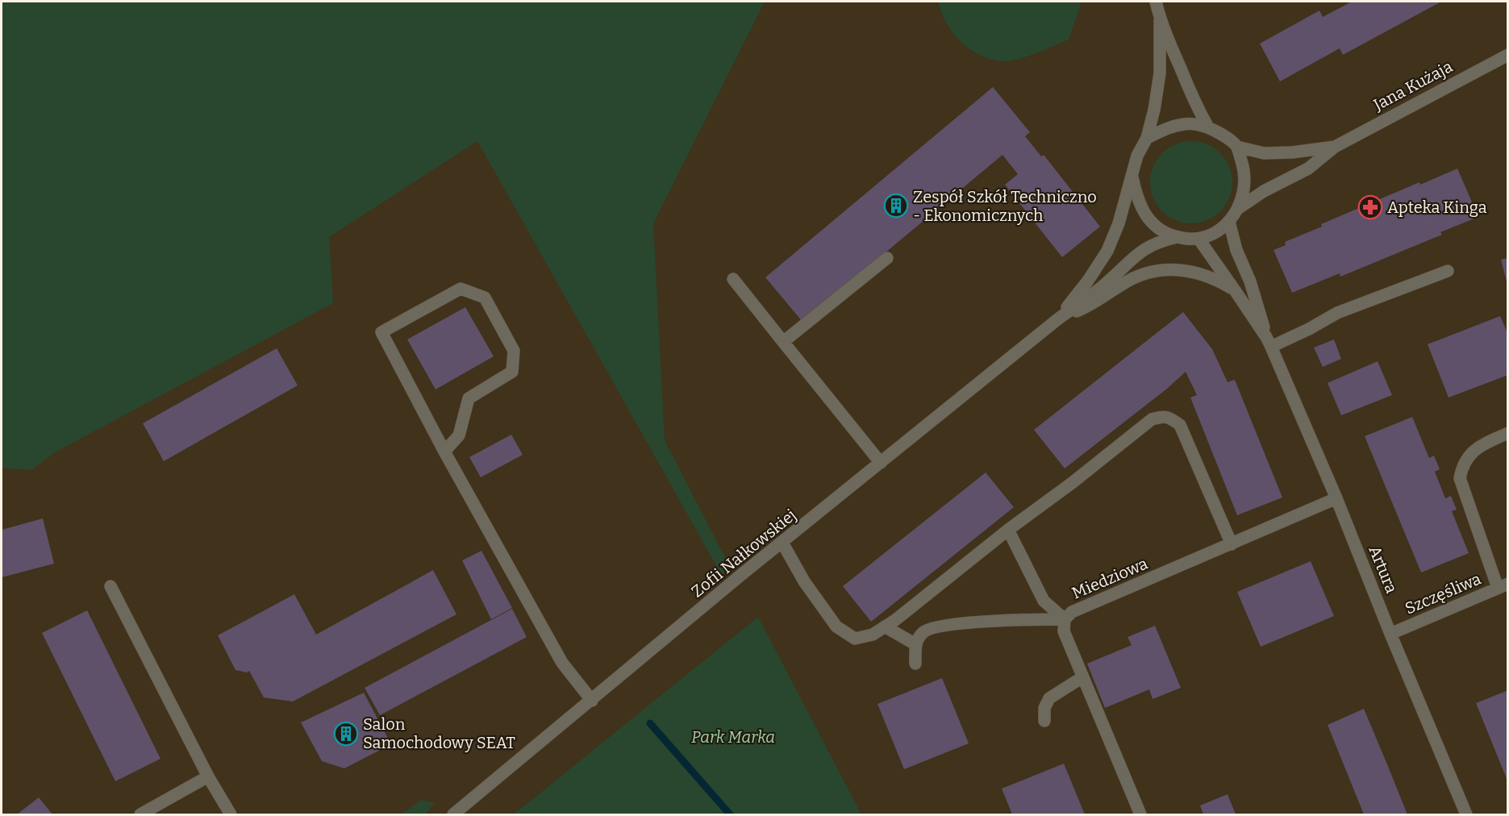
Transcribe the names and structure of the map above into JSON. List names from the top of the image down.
{
  "streets": {
    "street": [
      "Jana Kużaja",
      "Zofii Nałkowskiej",
      "Artura",
      "Miedziowa",
      "Szczęśliwa"
    ]
  },
  "crossings": [
    ["Jana Kużaja", "Artura"],
    ["Artura", "Miedziowa"],
    ["Artura", "Szczęśliwa"]
  ],
  "parks": ["Park Marka"],
  "places": {
    "building": ["Zespół Szkół Techniczno - Ekonomicznych", "Salon Samochodowy SEAT"],
    "pharmacy": ["Apteka Kinga"]
  }
}
